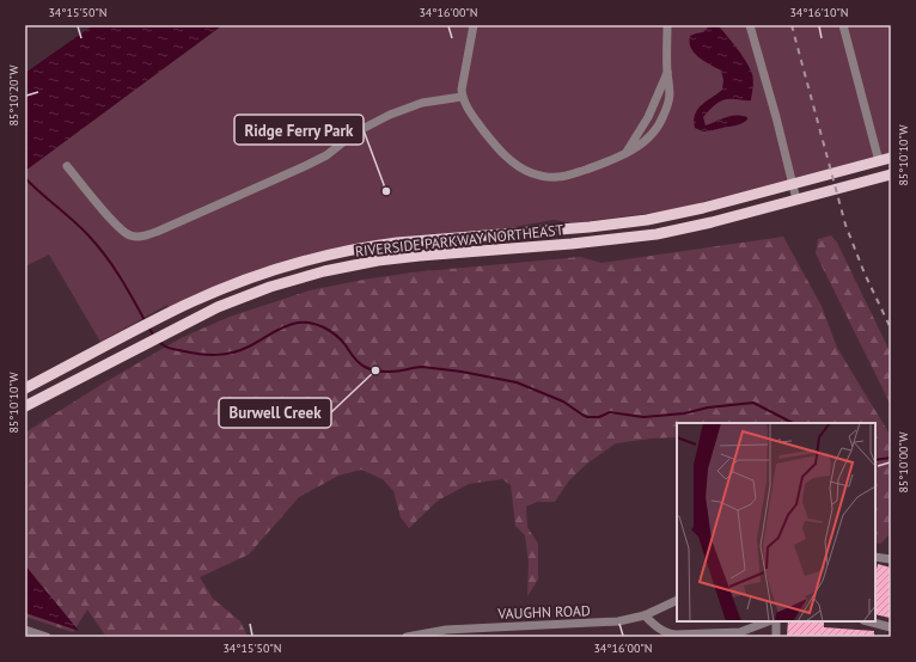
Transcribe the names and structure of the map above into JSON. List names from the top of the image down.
{
  "streets": {
    "main road": ["RIVERSIDE PARKWAY NORTHEAST"],
    "street": ["VAUGHN ROAD"]
  },
  "places": ["Ridge Ferry Park", "Burwell Creek"],
  "coordinates": [
    "34°15'50\"N",
    "34°16'00\"N",
    "34°16'10\"N",
    "85°10'20\"W",
    "85°10'10\"W",
    "85°10'00\"W"
  ]
}
